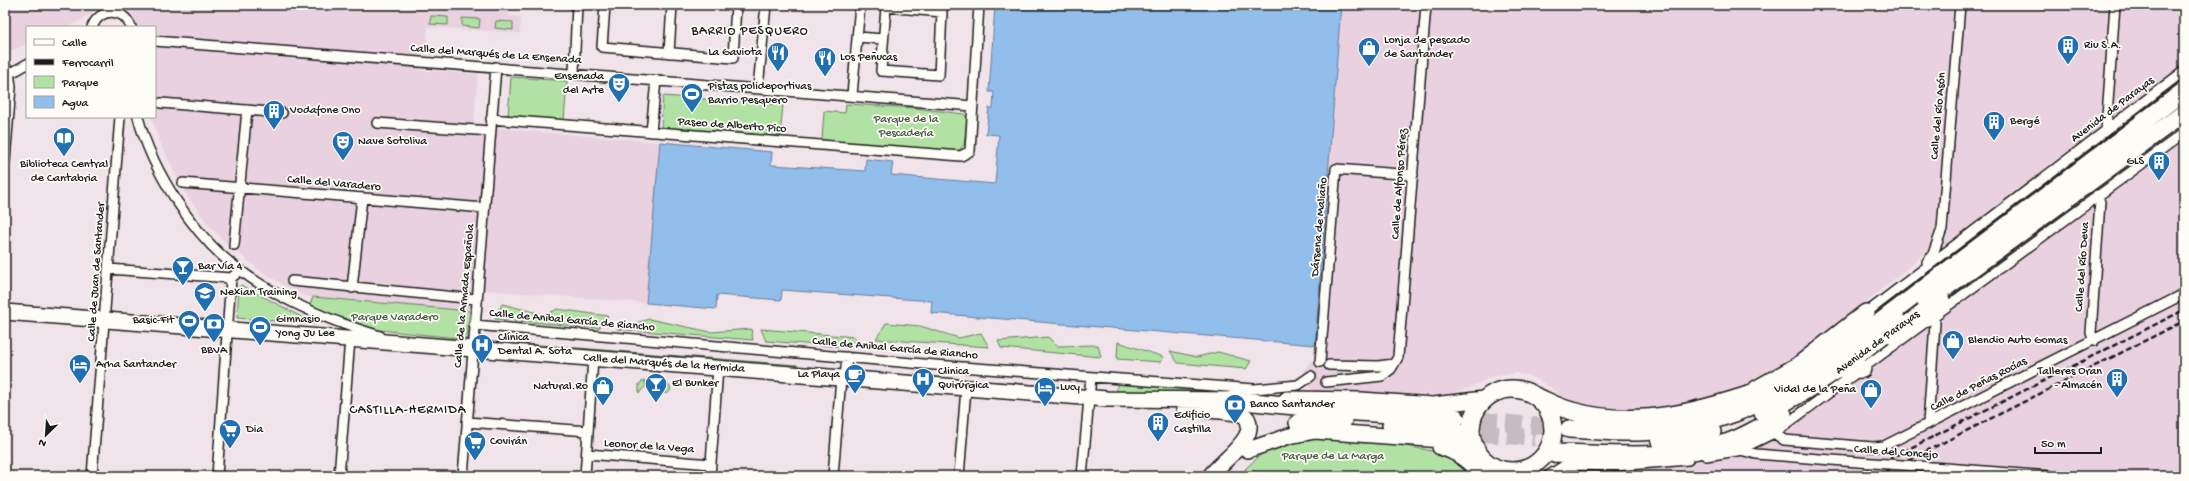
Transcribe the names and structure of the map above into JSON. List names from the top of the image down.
{
  "streets": {
    "main road": ["Calle del Marqués de la Hermida"],
    "street": [
      "Calle del Marqués de La Ensenada",
      "Avenida de Parayas",
      "Calle del Río Asón",
      "Paseo de Alberto Pico",
      "Calle del Varadero",
      "Calle de Alfonso Pérez",
      "Dársena de Maliaño",
      "Calle del Río Deva",
      "Calle de Juan de Santander",
      "Calle de la Armada Española",
      "Calle de Anibal García de Riancho",
      "Calle de Peñas Rocías",
      "Leonor de la Vega",
      "Calle del Concejo"
    ]
  },
  "crossings": [
    ["Calle del Marqués de La Ensenada", "Paseo de Alberto Pico"],
    ["Calle del Marqués de La Ensenada", "Calle de la Armada Española"],
    ["Avenida de Parayas", "Calle del Río Asón"],
    ["Avenida de Parayas", "Calle del Río Deva"],
    ["Avenida de Parayas", "Calle de Peñas Rocías"],
    ["Avenida de Parayas", "Calle del Concejo"],
    ["Paseo de Alberto Pico", "Calle de la Armada Española"],
    ["Calle del Varadero", "Calle de la Armada Española"],
    ["Calle de Alfonso Pérez", "Dársena de Maliaño"],
    ["Calle del Río Deva", "Calle de Peñas Rocías"],
    ["Calle de Juan de Santander", "Calle del Marqués de la Hermida"],
    ["Calle de la Armada Española", "Calle de Anibal García de Riancho"],
    ["Calle de la Armada Española", "Calle del Marqués de la Hermida"]
  ],
  "districts": ["BARRIO PESQUERO", "CASTILLA-HERMIDA"],
  "parks": ["Parque de la Pescadería", "Parque Varadero", "Parque de La Marga"],
  "places": {
    "building": [
      "Riu S.A.",
      "Vodafone Ono",
      "Bergé",
      "GLS",
      "Talleres Oran - Almacén",
      "Edificio Castilla"
    ],
    "shop": [
      "Lonja de pescado de Santander",
      "Blendio Auto Gomas",
      "Natural.Ro",
      "Vidal de la Peña"
    ],
    "restaurant": ["La Gaviota", "Los Peñucas"],
    "theatre": ["Ensenada del Arte", "Nave Sotoliva"],
    "sports": ["Pistas polideportivas Barrio Pesquero", "Basic-Fit", "Gimnasio Yong Ju Lee"],
    "library": ["Biblioteca Central de Cantabria"],
    "bar": ["Bar Vía 4", "El Bunker"],
    "school or university": ["Nexian Training"],
    "bank": ["BBVA", "Banco Santander"],
    "hospital": ["Clínica Dental A. Sota", "Clinica Quirúrgica"],
    "hotel": ["Arha Santander", "Lucy"],
    "cafe": ["La Playa"],
    "supermarket": ["Dia", "Covirán"]
  },
  "legend": [
    "Calle",
    "Ferrocarril",
    "Parque",
    "Agua"
  ],
  "scale_bar": "50 m",
  "north": "bottom left"
}
